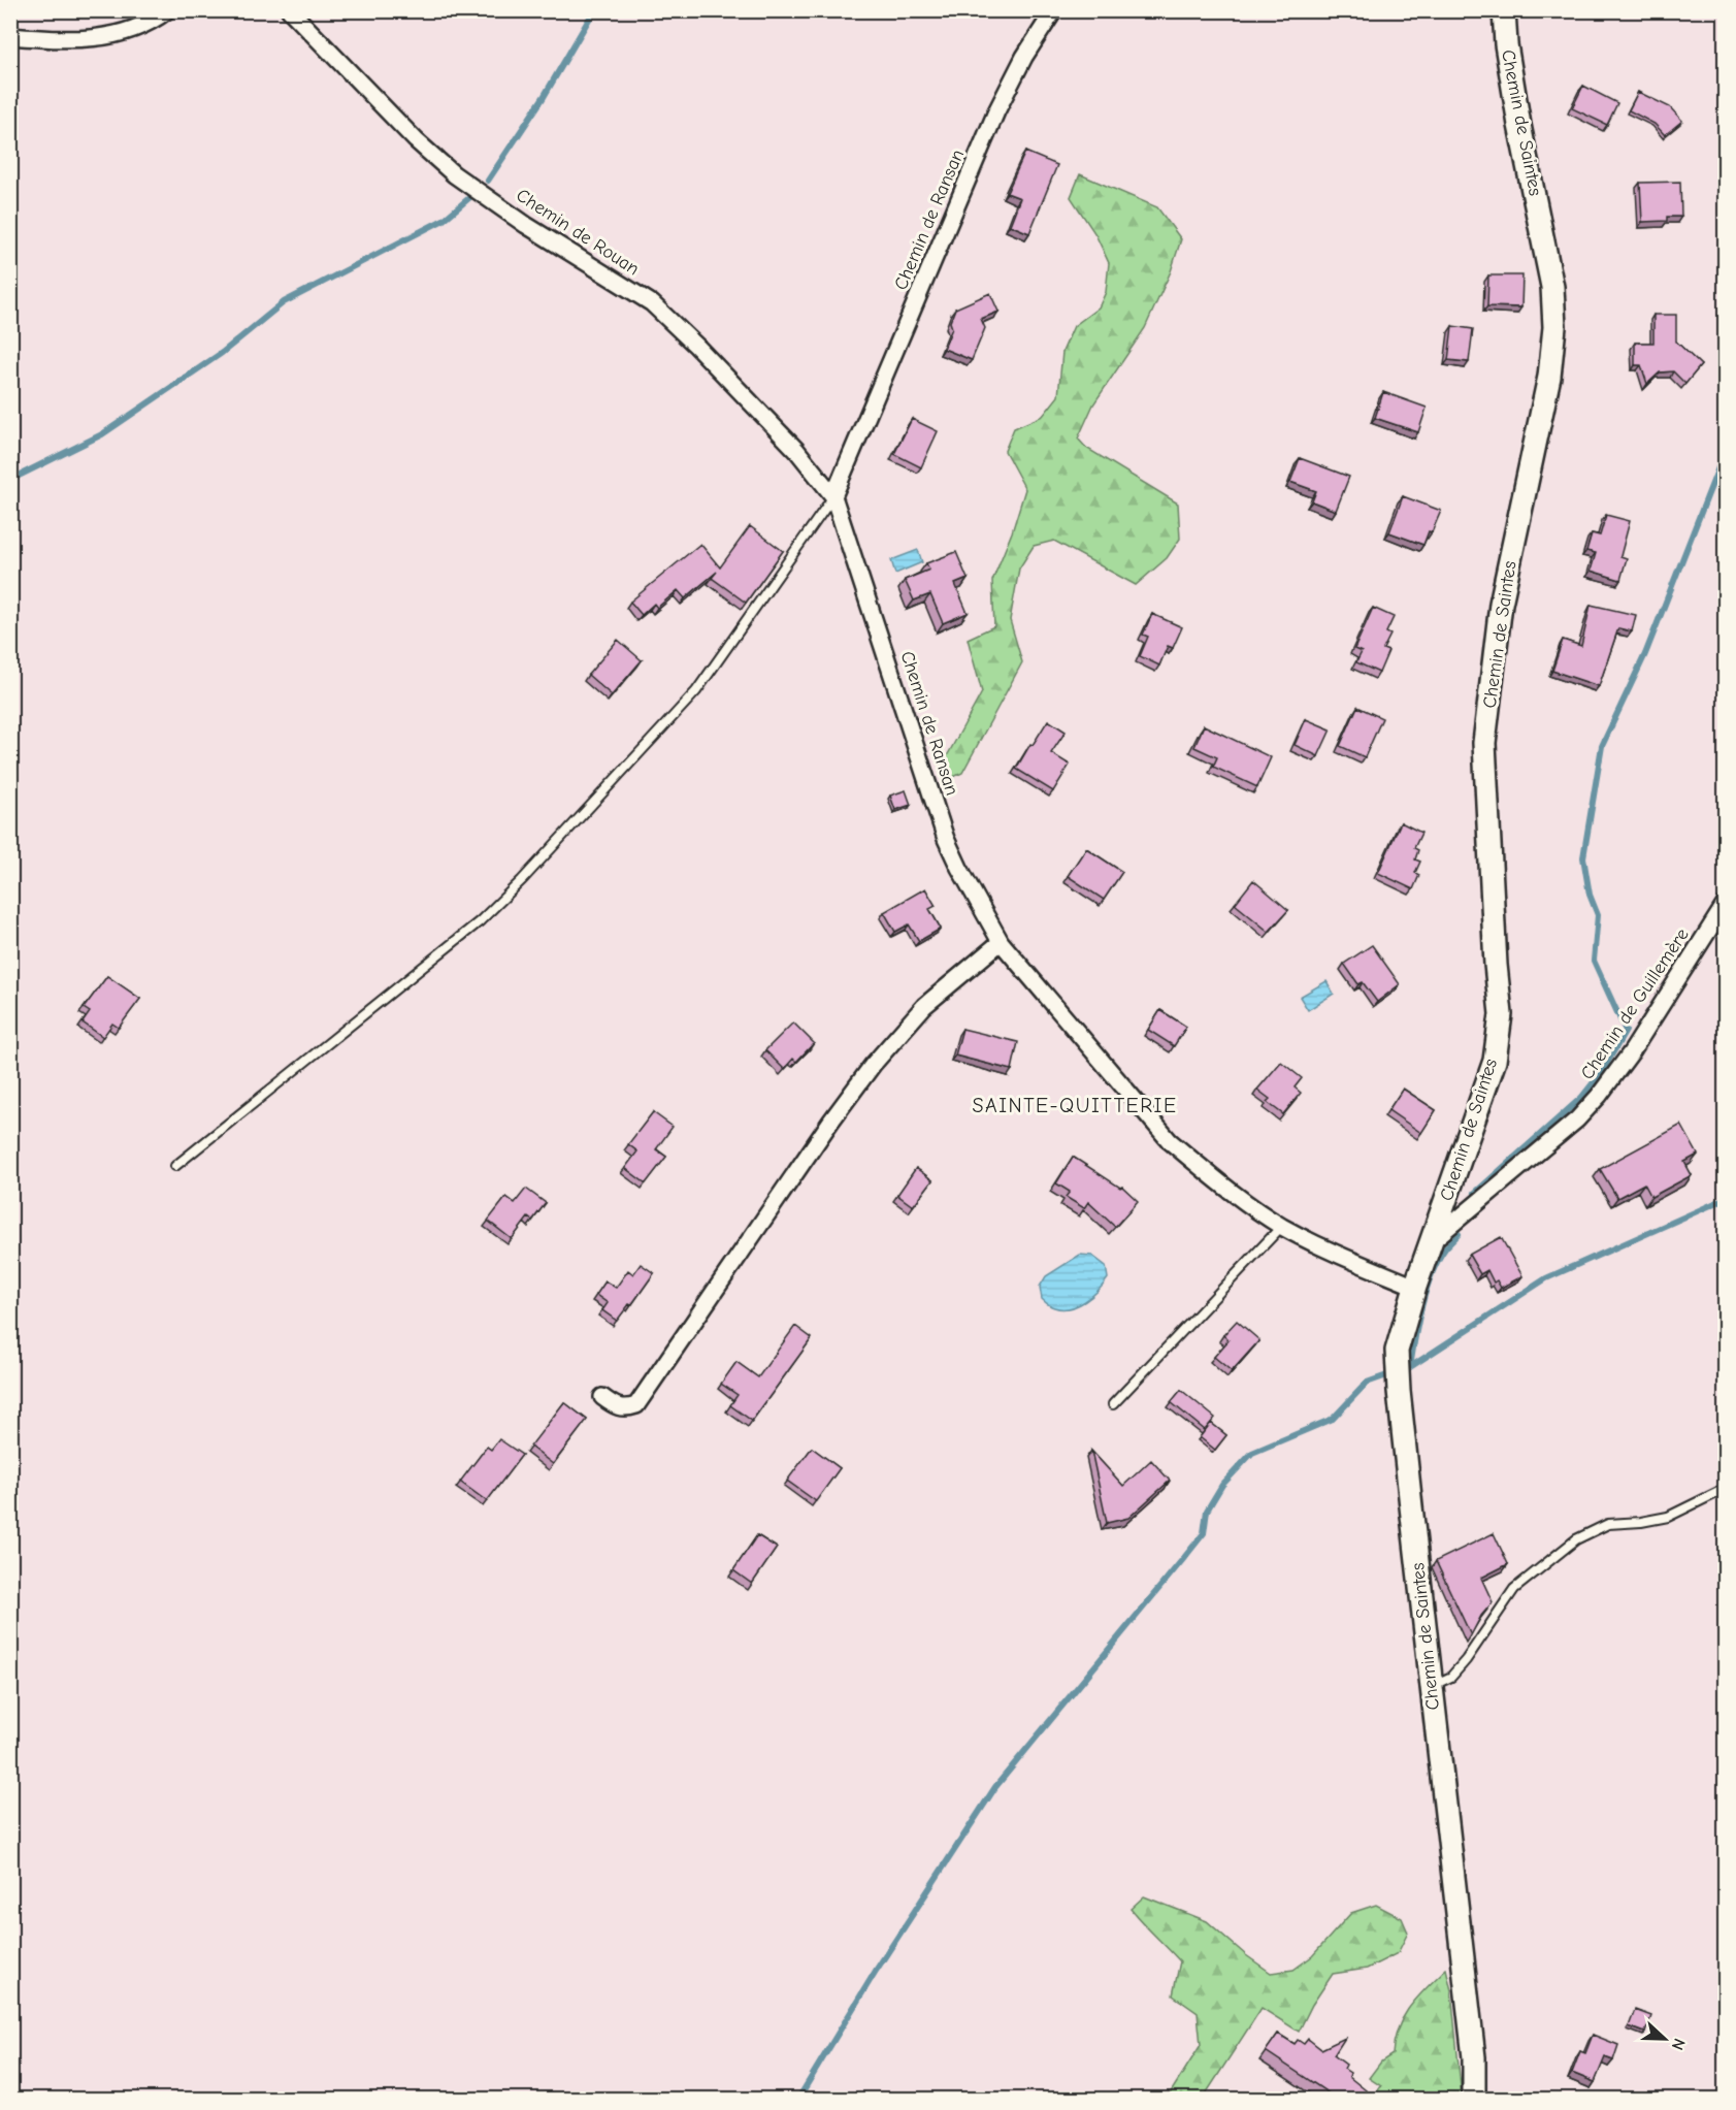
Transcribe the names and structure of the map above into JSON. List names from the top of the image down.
{
  "streets": {
    "street": [
      "Chemin de Saintes",
      "Chemin de Ransan",
      "Chemin de Rouan",
      "Chemin de Guillemère"
    ]
  },
  "crossings": [
    ["Chemin de Saintes", "Chemin de Ransan"],
    ["Chemin de Saintes", "Chemin de Guillemère"],
    ["Chemin de Ransan", "Chemin de Rouan"]
  ],
  "districts": ["SAINTE-QUITTERIE"],
  "north": "right"
}
